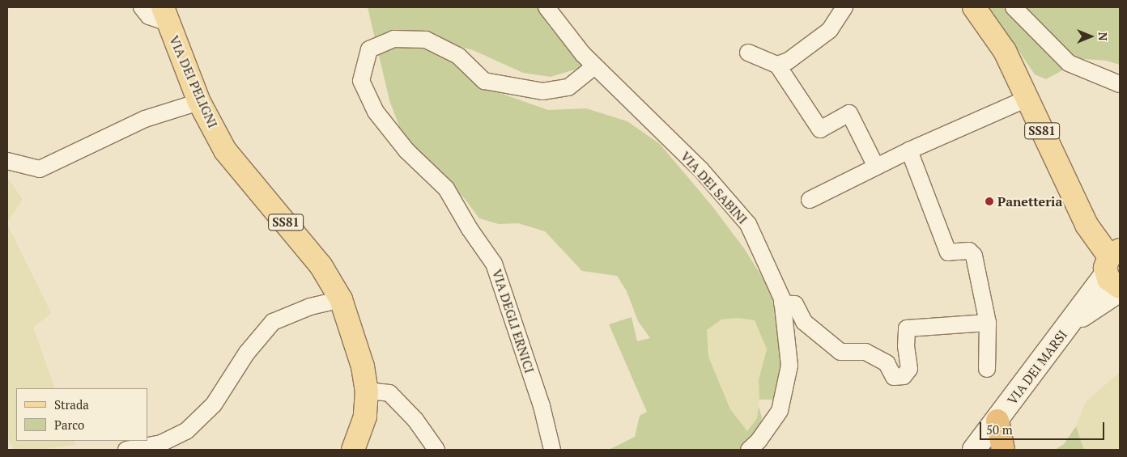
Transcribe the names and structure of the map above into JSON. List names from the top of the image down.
{
  "streets": {
    "main road": ["VIA DEI PELIGNI", "SS81", "VIA DEI MARSI"],
    "street": ["VIA DEI SABINI", "VIA DEGLI ERNICI"]
  },
  "crossings": [
    ["SS81", "VIA DEI MARSI"],
    ["VIA DEI SABINI", "VIA DEGLI ERNICI"]
  ],
  "places": ["Panetteria"],
  "legend": ["Strada", "Parco"],
  "scale_bar": "50 m",
  "north": "right"
}
